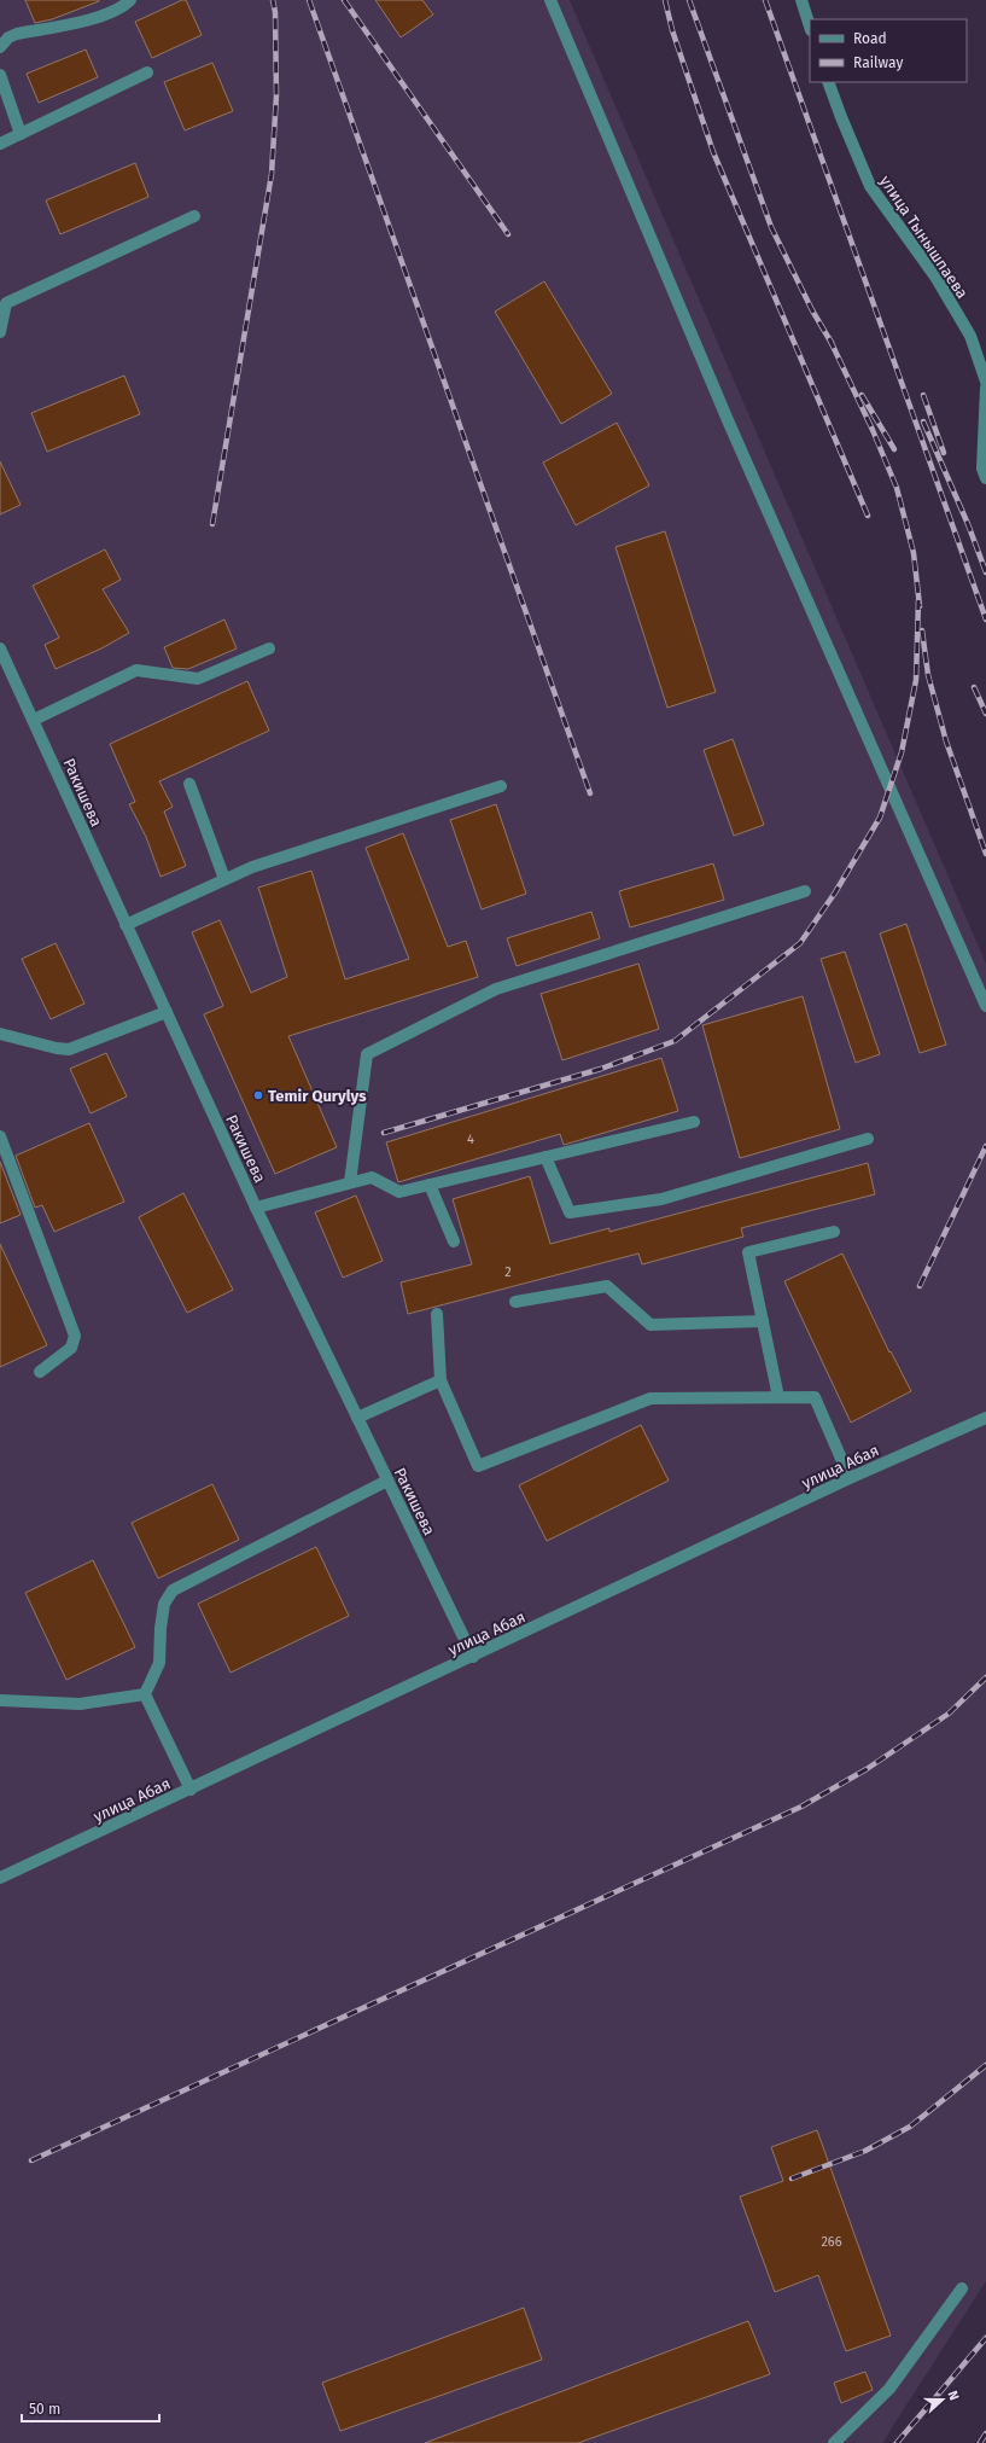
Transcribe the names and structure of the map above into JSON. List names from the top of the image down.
{
  "streets": {
    "street": ["улица Тынышпаева", "Ракишева", "улица Абая"]
  },
  "crossings": [
    ["Ракишева", "улица Абая"]
  ],
  "places": ["Temir Qurylys"],
  "house_numbers": ["4", "2", "266"],
  "legend": ["Road", "Railway"],
  "scale_bar": "50 m",
  "north": "right"
}
